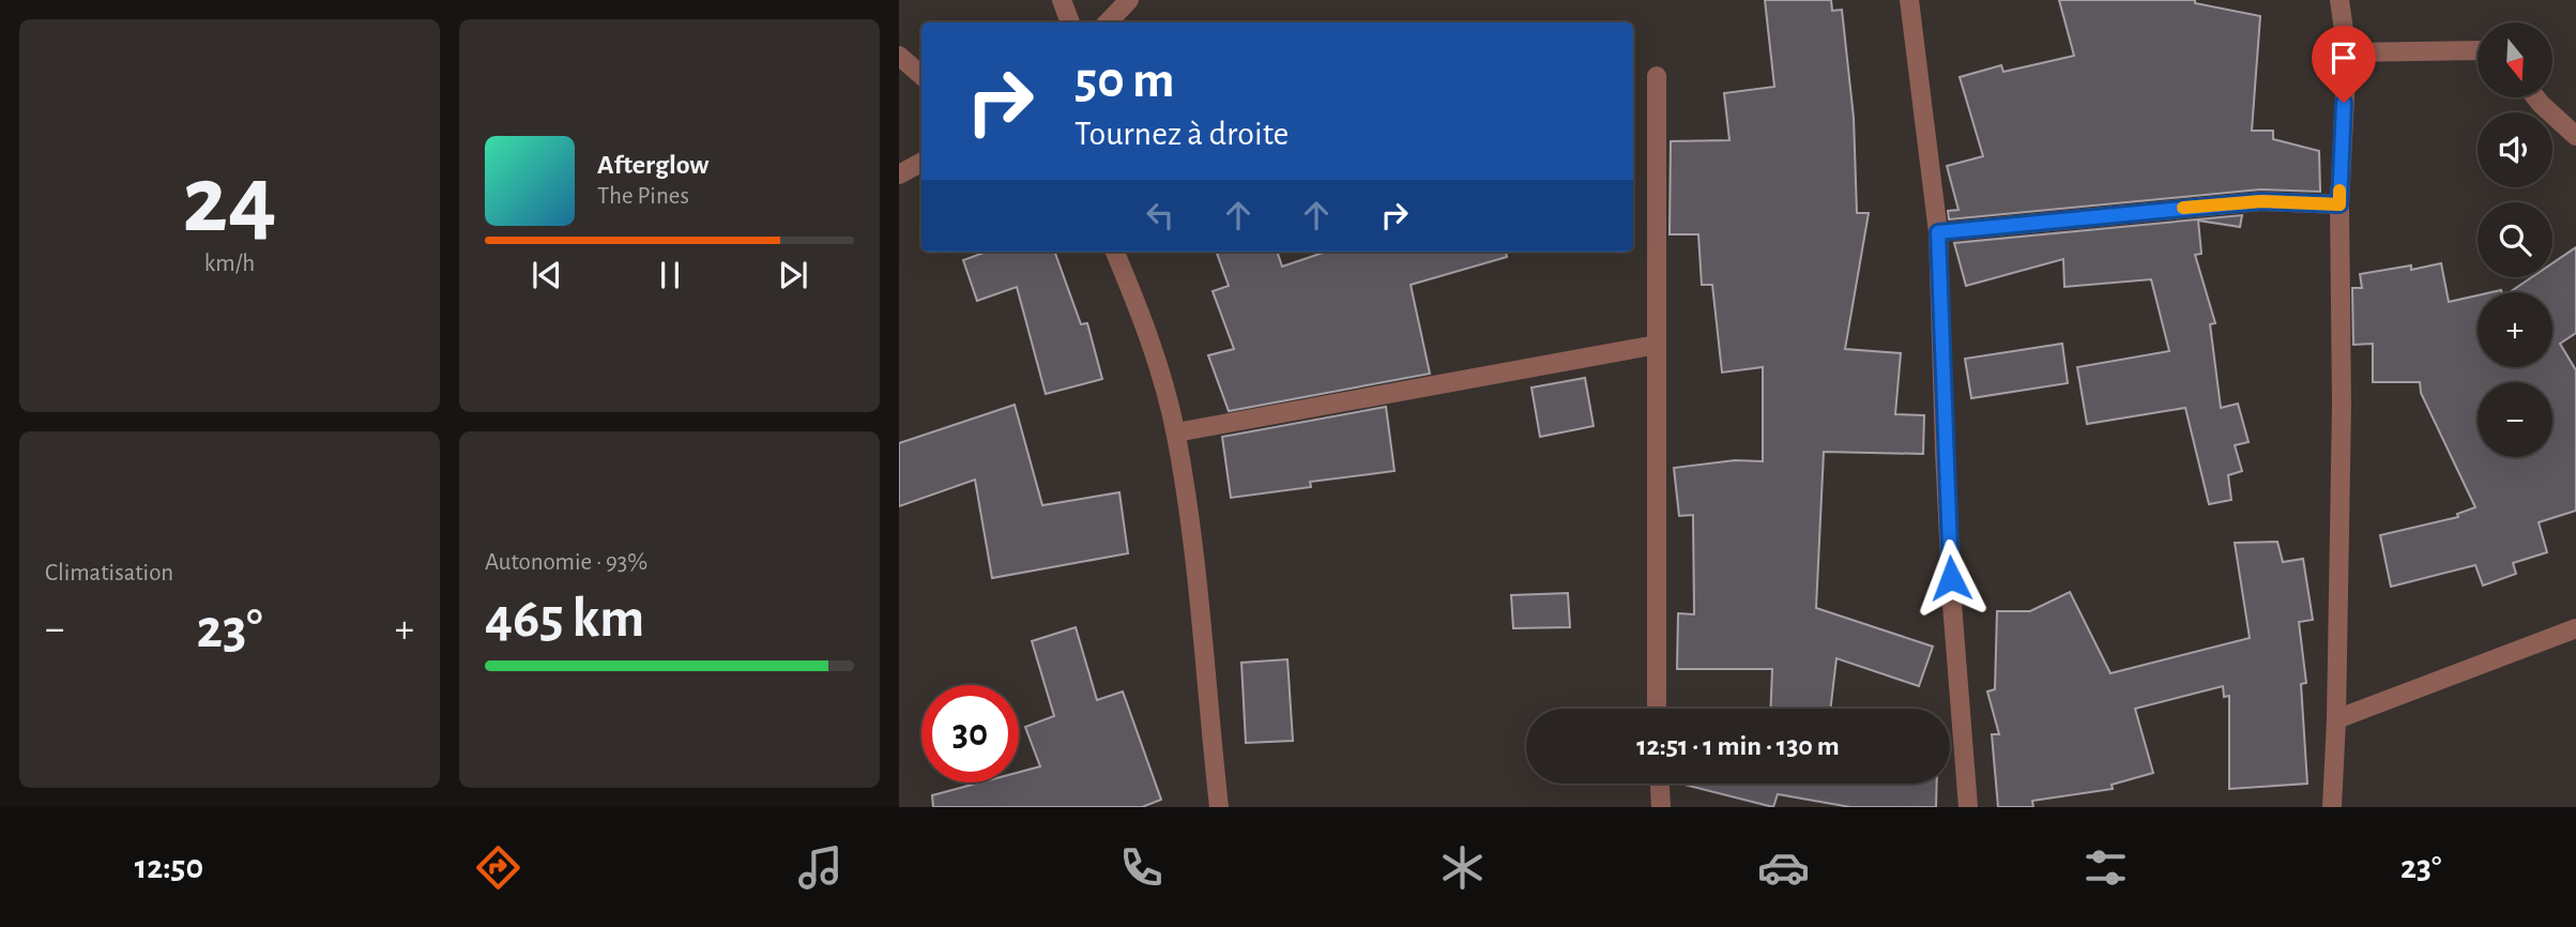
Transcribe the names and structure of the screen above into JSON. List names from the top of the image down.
{
  "north": "bottom",
  "page": {
    "tile": [
      ["24", "km/h"],
      "Climatisation",
      ["Autonomie · 93%", "465 km"]
    ],
    "map_buttons": ["+", "−"],
    "turn": ["50 m", "Tournez à droite"],
    "song": ["Afterglow", "The Pines"],
    "heat": ["−", "23°", "+"],
    "limit": "30",
    "trip": "12:51 · 1 min · 130 m",
    "tabs": ["12:50", "23°"]
  }
}
